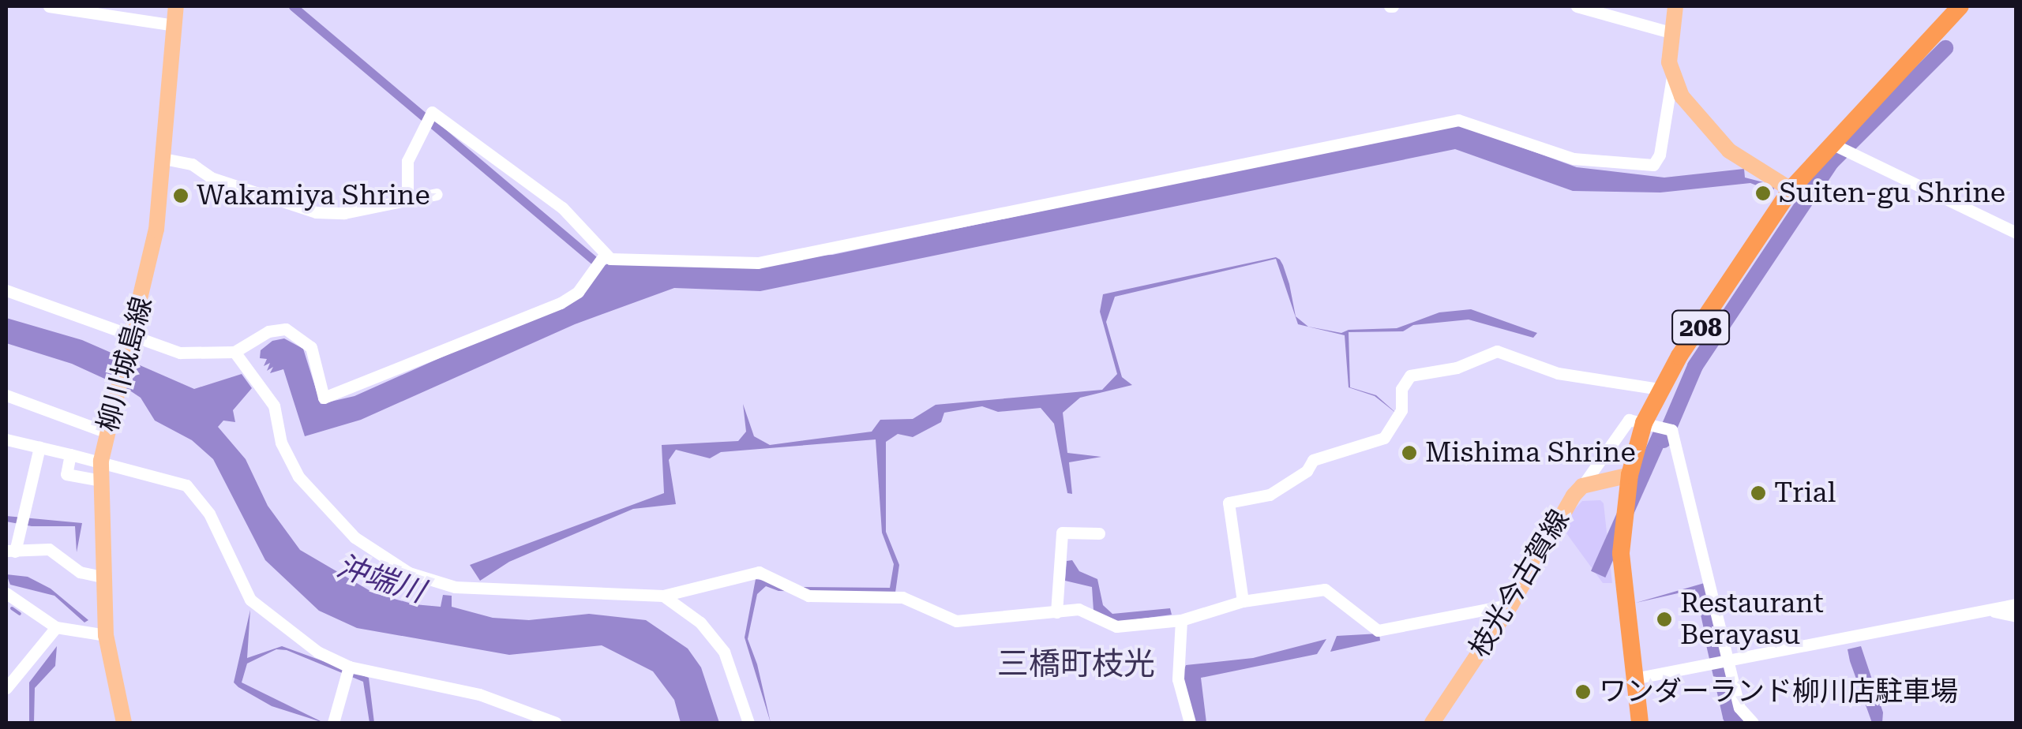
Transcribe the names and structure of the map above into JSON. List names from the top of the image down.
{
  "streets": {
    "highway": ["208"],
    "main road": ["柳川城島線", "枝光今古賀線"]
  },
  "crossings": [
    ["208", "枝光今古賀線"]
  ],
  "districts": ["三橋町枝光"],
  "water": ["沖端川"],
  "places": [
    "Suiten-gu Shrine",
    "Wakamiya Shrine",
    "Mishima Shrine",
    "Trial",
    "Restaurant Berayasu",
    "ワンダーランド柳川店駐車場"
  ]
}
